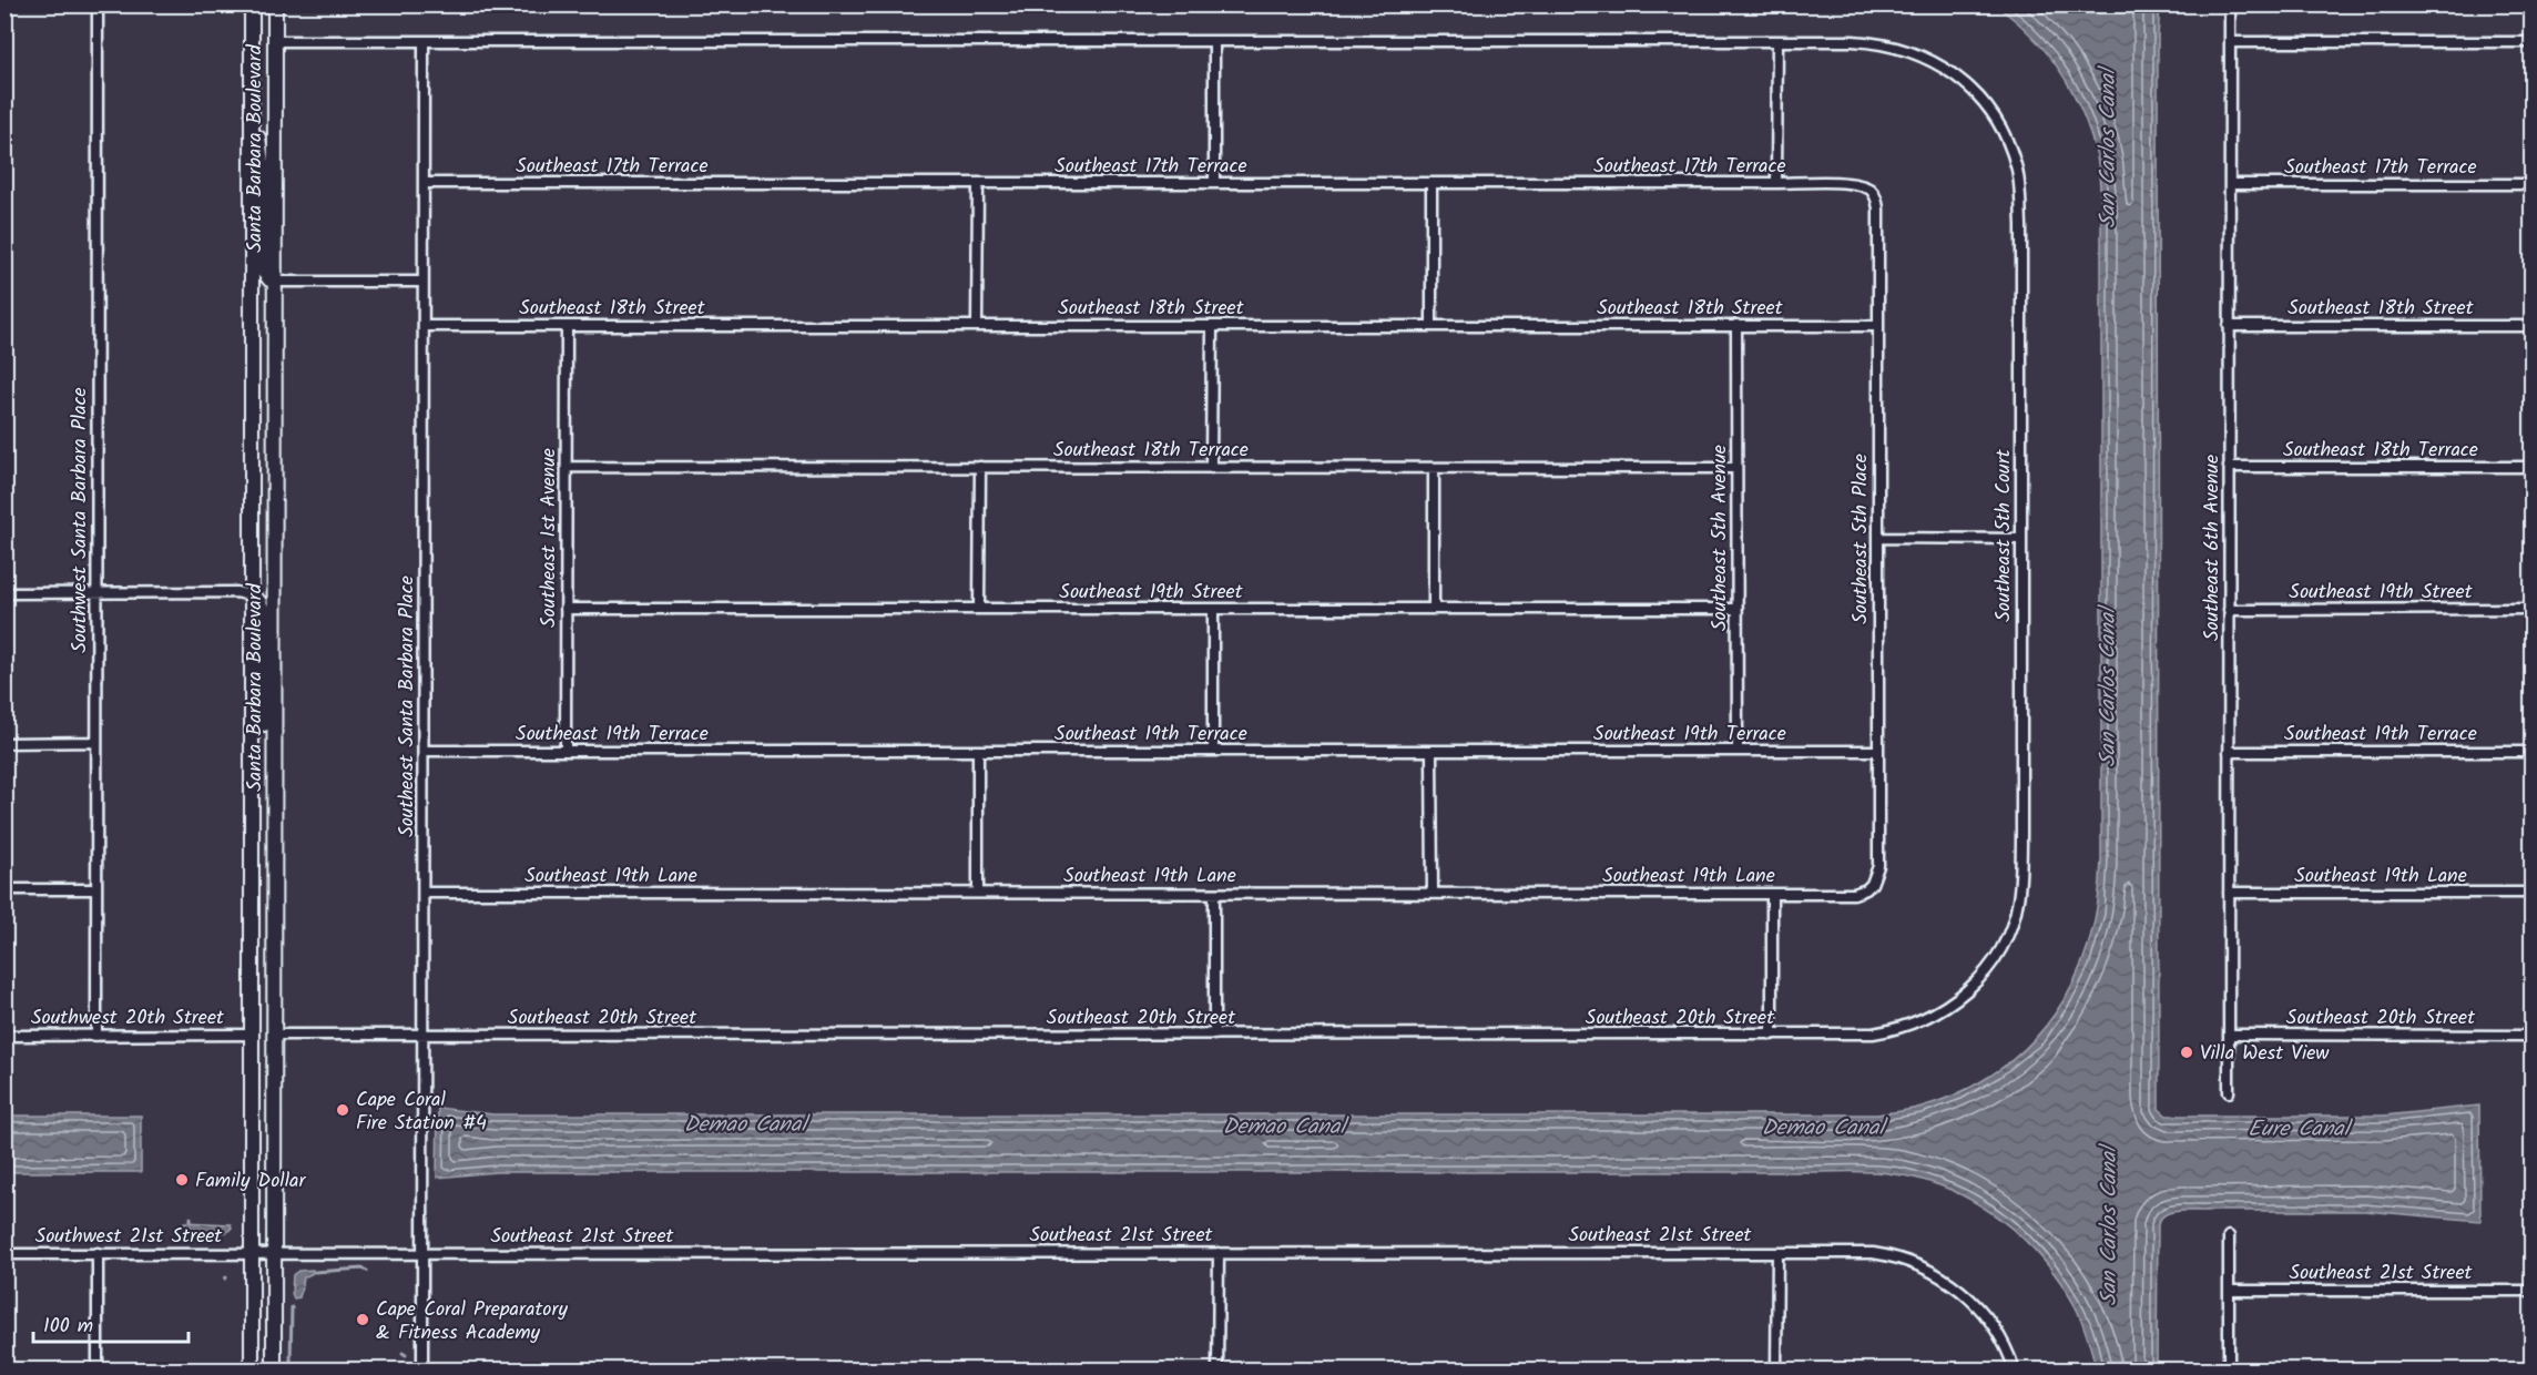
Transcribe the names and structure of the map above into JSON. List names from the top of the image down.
{
  "streets": {
    "main road": ["Santa Barbara Boulevard"],
    "street": [
      "Southeast 17th Terrace",
      "Southeast 18th Street",
      "Southeast 18th Terrace",
      "Southwest Santa Barbara Place",
      "Southeast 5th Court",
      "Southeast 1st Avenue",
      "Southeast 5th Avenue",
      "Southeast 5th Place",
      "Southeast 6th Avenue",
      "Southeast 19th Street",
      "Southeast Santa Barbara Place",
      "Southeast 19th Terrace",
      "Southeast 19th Lane",
      "Southwest 20th Street",
      "Southeast 20th Street",
      "Southeast 21st Street",
      "Southwest 21st Street"
    ]
  },
  "crossings": [
    ["Santa Barbara Boulevard", "Southeast 5th Court"],
    ["Santa Barbara Boulevard", "Southwest 20th Street"],
    ["Santa Barbara Boulevard", "Southeast 20th Street"],
    ["Santa Barbara Boulevard", "Southeast 21st Street"],
    ["Santa Barbara Boulevard", "Southwest 21st Street"],
    ["Southeast 17th Terrace", "Southeast 5th Place"],
    ["Southeast 17th Terrace", "Southeast 6th Avenue"],
    ["Southeast 17th Terrace", "Southeast Santa Barbara Place"],
    ["Southeast 18th Street", "Southeast 1st Avenue"],
    ["Southeast 18th Street", "Southeast 5th Avenue"],
    ["Southeast 18th Street", "Southeast 5th Place"],
    ["Southeast 18th Street", "Southeast 6th Avenue"],
    ["Southeast 18th Street", "Southeast Santa Barbara Place"],
    ["Southeast 18th Terrace", "Southeast 1st Avenue"],
    ["Southeast 18th Terrace", "Southeast 5th Avenue"],
    ["Southeast 18th Terrace", "Southeast 6th Avenue"],
    ["Southwest Santa Barbara Place", "Southwest 20th Street"],
    ["Southeast 5th Court", "Southeast Santa Barbara Place"],
    ["Southeast 5th Court", "Southeast 20th Street"],
    ["Southeast 1st Avenue", "Southeast 19th Street"],
    ["Southeast 1st Avenue", "Southeast 19th Terrace"],
    ["Southeast 5th Avenue", "Southeast 19th Street"],
    ["Southeast 5th Avenue", "Southeast 19th Terrace"],
    ["Southeast 5th Place", "Southeast 19th Terrace"],
    ["Southeast 5th Place", "Southeast 19th Lane"],
    ["Southeast 6th Avenue", "Southeast 19th Street"],
    ["Southeast 6th Avenue", "Southeast 19th Terrace"],
    ["Southeast 6th Avenue", "Southeast 19th Lane"],
    ["Southeast 6th Avenue", "Southeast 20th Street"],
    ["Southeast Santa Barbara Place", "Southeast 19th Terrace"],
    ["Southeast Santa Barbara Place", "Southeast 19th Lane"],
    ["Southeast Santa Barbara Place", "Southeast 20th Street"],
    ["Southeast Santa Barbara Place", "Southeast 21st Street"],
    ["Southeast 21st Street", "Southwest 21st Street"]
  ],
  "water": ["San Carlos Canal", "Demao Canal", "Eure Canal"],
  "places": [
    "Villa West View",
    "Cape Coral Fire Station #4",
    "Family Dollar",
    "Cape Coral Preparatory & Fitness Academy"
  ],
  "scale_bar": "100 m"
}
